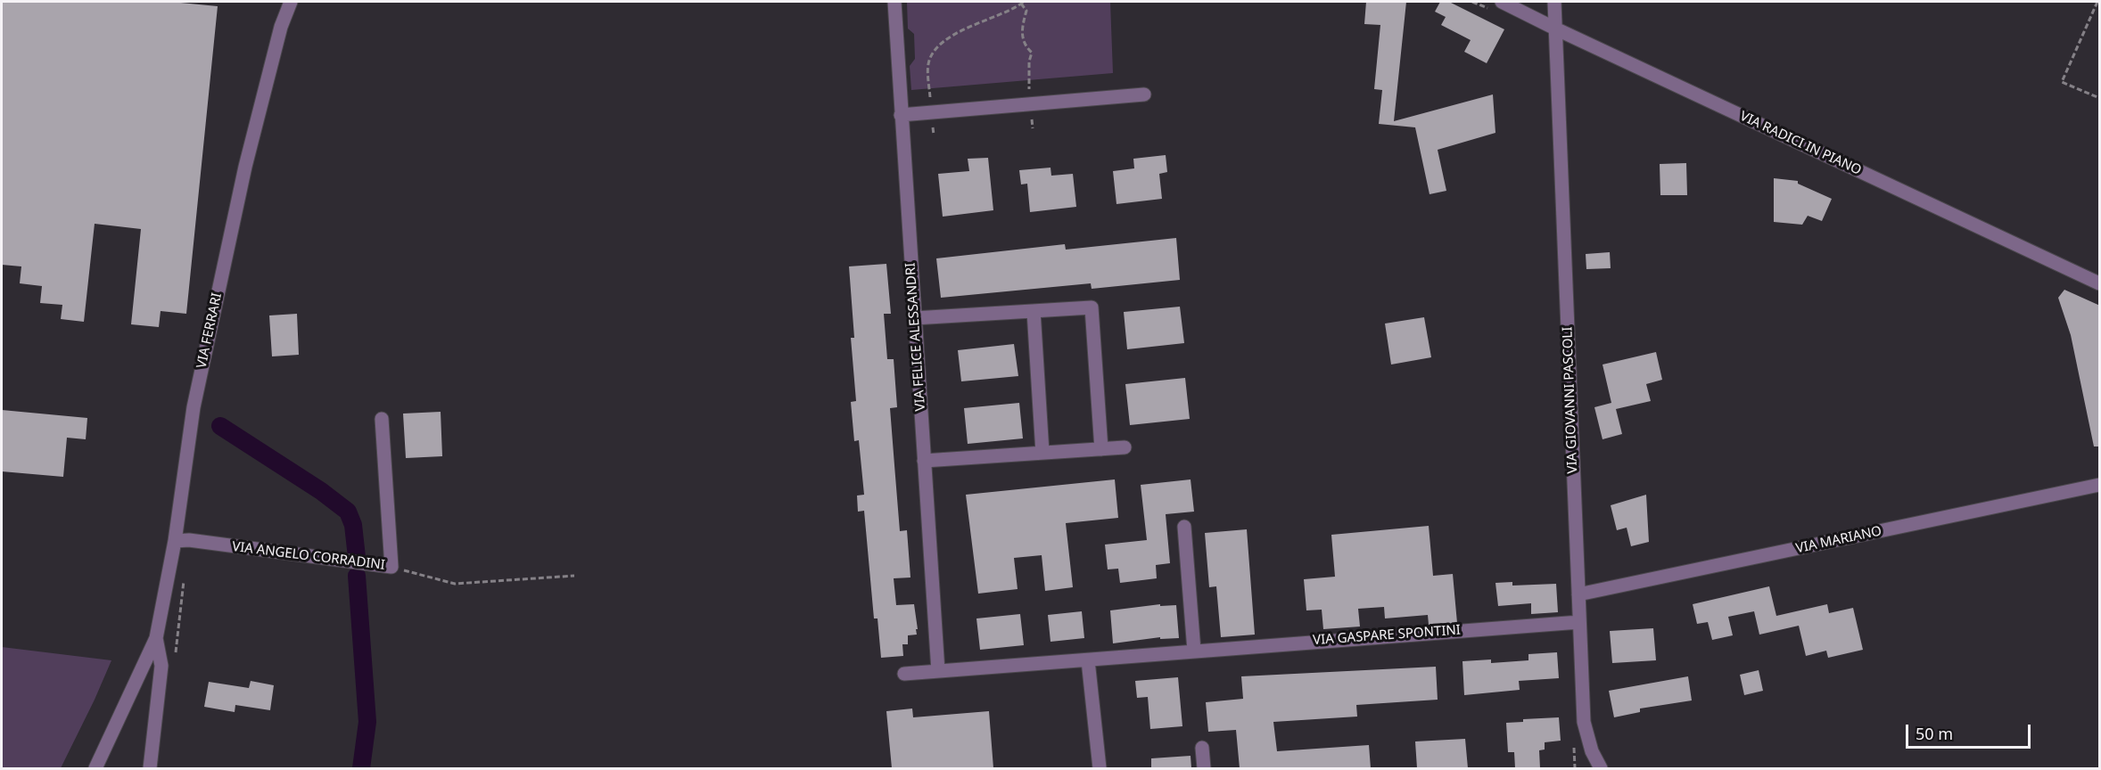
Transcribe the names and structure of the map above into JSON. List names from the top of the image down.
{
  "streets": {
    "street": [
      "VIA RADICI IN PIANO",
      "VIA FERRARI",
      "VIA FELICE ALESSANDRI",
      "VIA GIOVANNI PASCOLI",
      "VIA MARIANO",
      "VIA ANGELO CORRADINI",
      "VIA GASPARE SPONTINI"
    ]
  },
  "crossings": [
    ["VIA RADICI IN PIANO", "VIA GIOVANNI PASCOLI"],
    ["VIA FERRARI", "VIA ANGELO CORRADINI"],
    ["VIA FELICE ALESSANDRI", "VIA GASPARE SPONTINI"],
    ["VIA GIOVANNI PASCOLI", "VIA MARIANO"],
    ["VIA GIOVANNI PASCOLI", "VIA GASPARE SPONTINI"]
  ],
  "scale_bar": "50 m"
}
